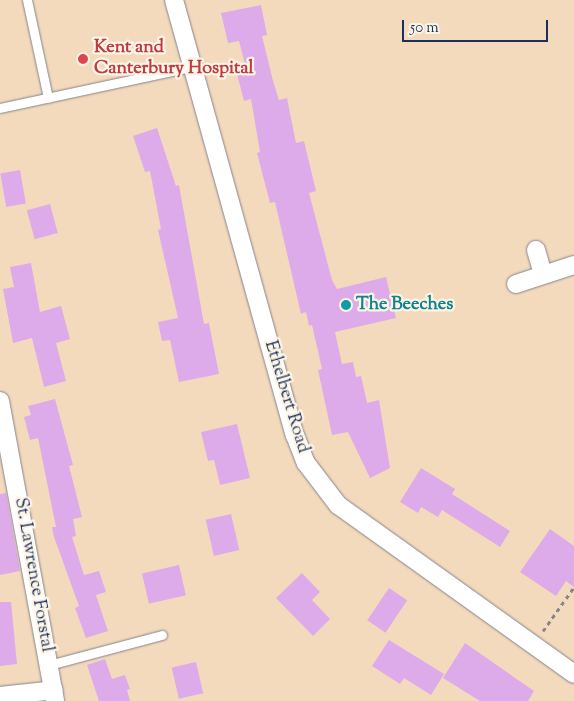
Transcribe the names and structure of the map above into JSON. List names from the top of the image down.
{
  "streets": {
    "street": ["Ethelbert Road", "St. Lawrence Forstal"]
  },
  "places": ["Kent and Canterbury Hospital", "The Beeches"],
  "scale_bar": "50 m"
}
